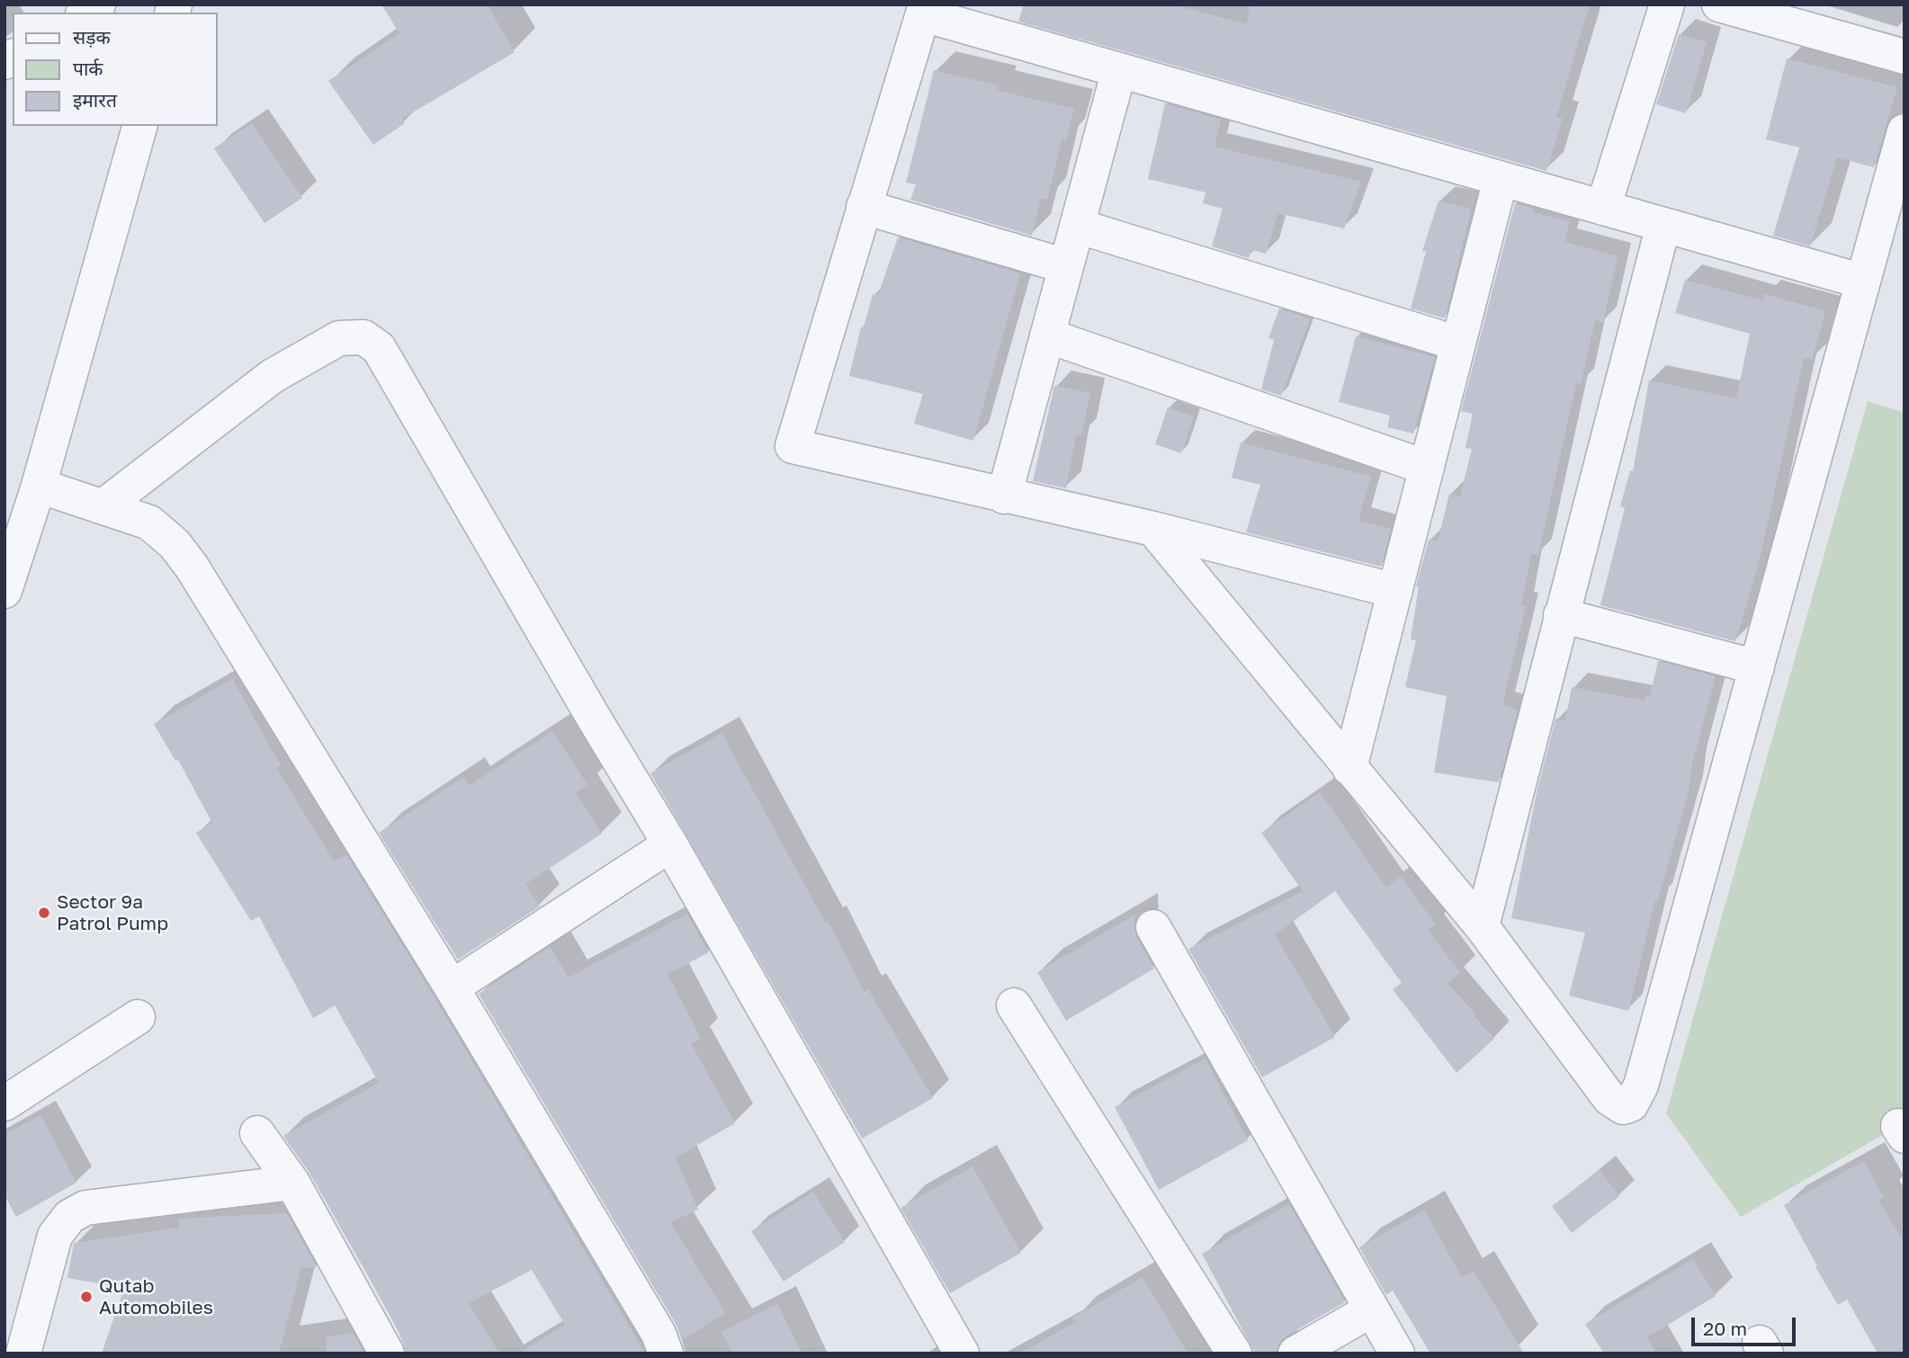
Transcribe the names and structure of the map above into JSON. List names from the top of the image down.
{
  "places": ["Sector 9a Patrol Pump", "Qutab Automobiles"],
  "legend": ["सड़क", "पार्क", "इमारत"],
  "scale_bar": "20 m"
}
